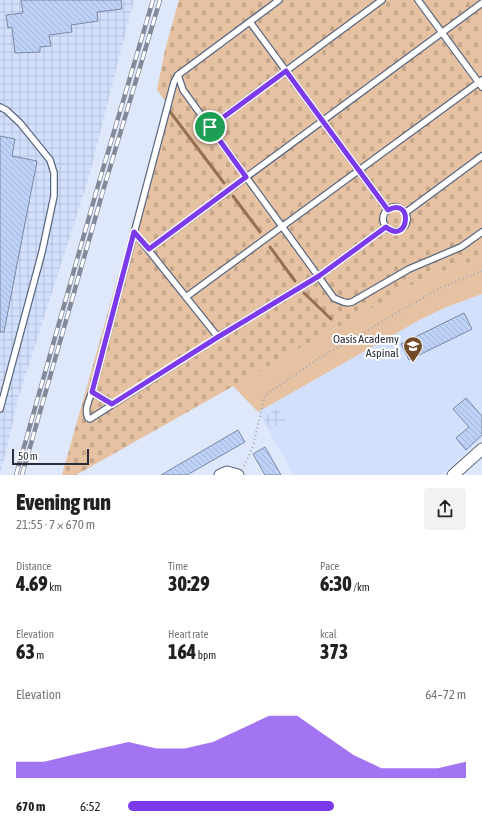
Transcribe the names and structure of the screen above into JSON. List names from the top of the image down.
{
  "places": {
    "school or university": ["Oasis Academy Aspinal"]
  },
  "scale_bar": "50 m",
  "page": {
    "scale": "50 m",
    "heading": ["Evening run", "21:55 · 7 × 670 m"],
    "stats": [
      ["Distance", "4.69 km"],
      ["Time", "30:29"],
      ["Pace", "6:30 /km"],
      ["Elevation", "63 m"],
      ["Heart rate", "164 bpm"],
      ["kcal", "373"]
    ],
    "chart": ["Elevation", "64–72 m"],
    "list": [
      {
        "name": "670 m",
        "note": "6:52"
      }
    ]
  }
}
